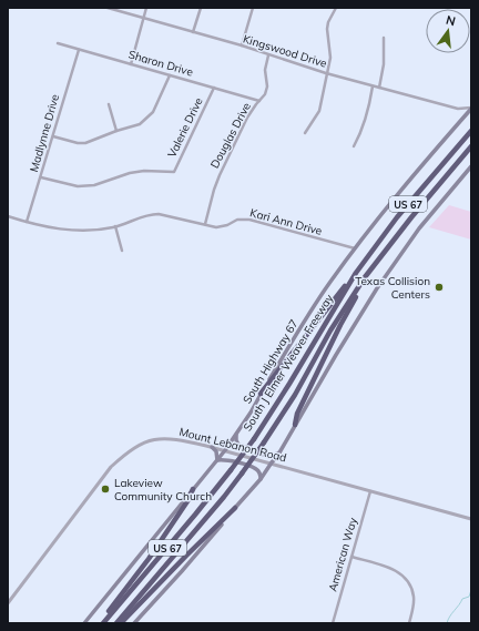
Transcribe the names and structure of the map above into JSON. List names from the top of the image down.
{
  "streets": {
    "highway": ["US 67", "South J Elmer Weaver Freeway"],
    "main road": ["South Highway 67"],
    "street": [
      "Kingswood Drive",
      "Sharon Drive",
      "Valerie Drive",
      "Madlynne Drive",
      "Douglas Drive",
      "Kari Ann Drive",
      "Mount Lebanon Road",
      "American Way"
    ]
  },
  "crossings": [
    ["Kingswood Drive", "Douglas Drive"],
    ["Kingswood Drive", "South Highway 67"],
    ["Sharon Drive", "Valerie Drive"],
    ["Sharon Drive", "Madlynne Drive"],
    ["Sharon Drive", "Douglas Drive"],
    ["Valerie Drive", "Madlynne Drive"],
    ["Madlynne Drive", "Kari Ann Drive"],
    ["Douglas Drive", "Kari Ann Drive"],
    ["Kari Ann Drive", "South Highway 67"],
    ["South Highway 67", "Mount Lebanon Road"],
    ["Mount Lebanon Road", "American Way"]
  ],
  "places": ["Texas Collision Centers", "Lakeview Community Church"],
  "north": "top"
}
